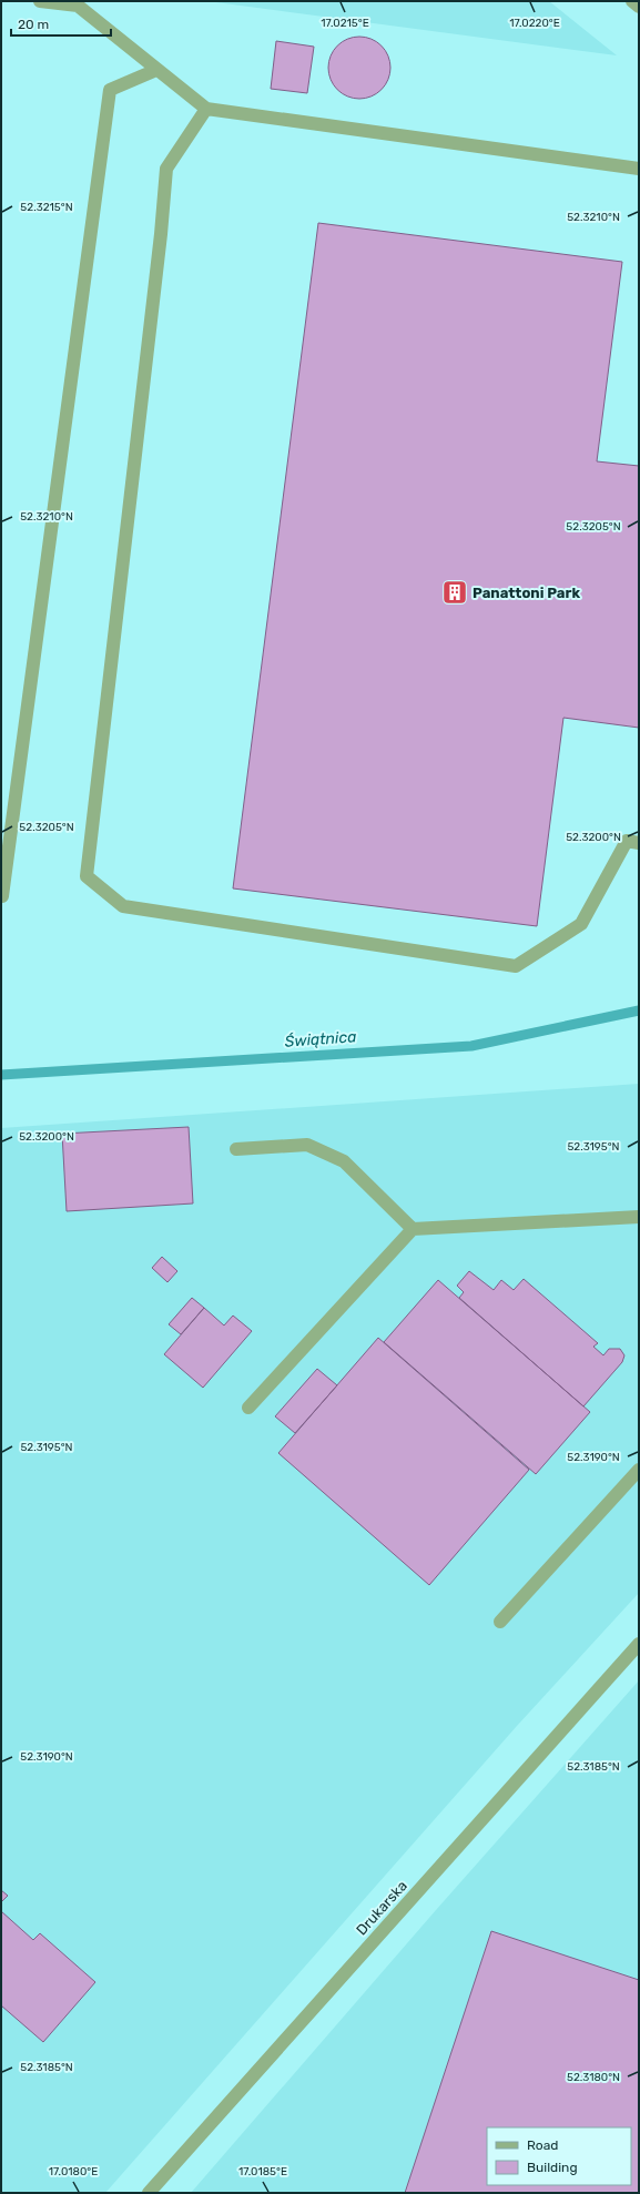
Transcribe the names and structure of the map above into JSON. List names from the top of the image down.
{
  "streets": {
    "street": ["Drukarska"]
  },
  "water": ["Świątnica"],
  "places": {
    "building": ["Panattoni Park"]
  },
  "legend": ["Road", "Building"],
  "scale_bar": "20 m",
  "coordinates": [
    "17.0220°E",
    "17.0215°E",
    "52.3215°N",
    "52.3210°N",
    "52.3205°N",
    "52.3200°N",
    "52.3195°N",
    "52.3190°N",
    "52.3185°N",
    "52.3180°N",
    "17.0180°E",
    "17.0185°E"
  ]
}
